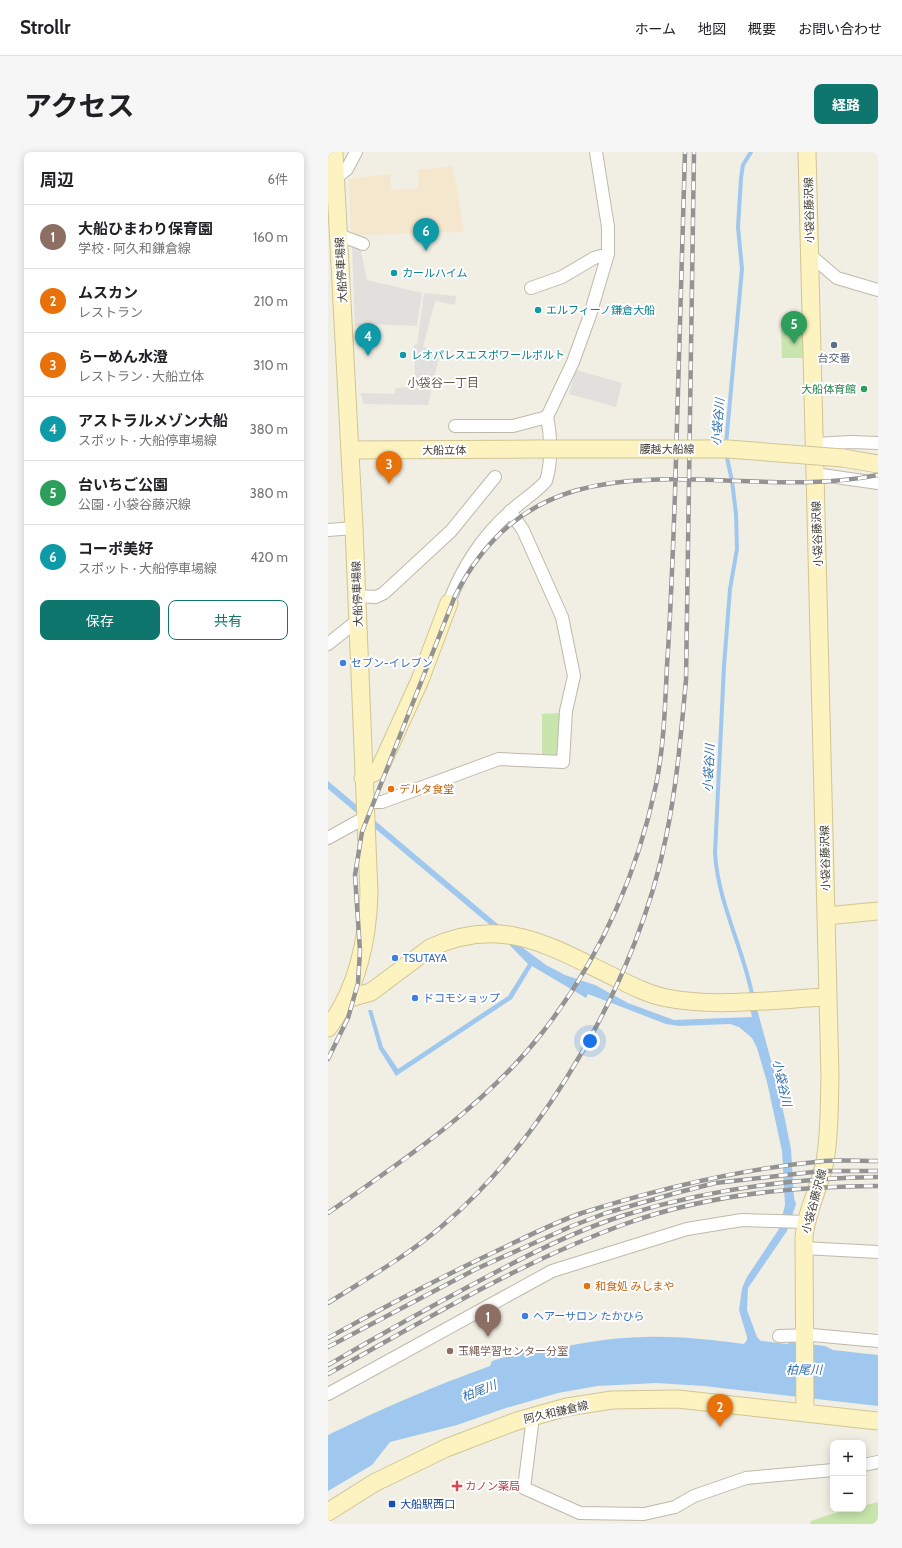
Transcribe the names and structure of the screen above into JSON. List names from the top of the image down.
{
  "streets": {
    "main road": [
      "小袋谷藤沢線",
      "大船停車場線",
      "腰越大船線",
      "大船立体",
      "阿久和鎌倉線"
    ]
  },
  "crossings": [
    ["小袋谷藤沢線", "阿久和鎌倉線"],
    ["大船停車場線", "大船立体"],
    ["腰越大船線", "大船立体"]
  ],
  "districts": ["小袋谷一丁目"],
  "water": ["小袋谷川", "柏尾川"],
  "places": {
    "other": [
      "カールハイム",
      "エルフィーノ鎌倉大船",
      "台交番",
      "レオパレスエスポワールポルト",
      "大船体育館",
      "セブン-イレブン",
      "デルタ食堂",
      "TSUTAYA",
      "ドコモショップ",
      "和食処 みしまや",
      "ヘアーサロン たかひら",
      "玉縄学習センター分室"
    ],
    "health": ["カノン薬局"],
    "transit": ["大船駅西口"]
  },
  "page": {
    "header": "Strollr",
    "nav": [
      "ホーム",
      "地図",
      "概要",
      "お問い合わせ"
    ],
    "title": "アクセス",
    "buttons": [
      "経路",
      ["保存", "共有"]
    ],
    "heading": ["周辺", "6件"],
    "list": [
      {
        "mark": "1",
        "name": "大船ひまわり保育園",
        "note": "学校 · 阿久和鎌倉線",
        "value": "160 m"
      },
      {
        "mark": "2",
        "name": "ムスカン",
        "note": "レストラン",
        "value": "210 m"
      },
      {
        "mark": "3",
        "name": "らーめん水澄",
        "note": "レストラン · 大船立体",
        "value": "310 m"
      },
      {
        "mark": "4",
        "name": "アストラルメゾン大船",
        "note": "スポット · 大船停車場線",
        "value": "380 m"
      },
      {
        "mark": "5",
        "name": "台いちご公園",
        "note": "公園 · 小袋谷藤沢線",
        "value": "380 m"
      },
      {
        "mark": "6",
        "name": "コーポ美好",
        "note": "スポット · 大船停車場線",
        "value": "420 m"
      }
    ],
    "pins": [
      "6",
      "5",
      "4",
      "3",
      "1",
      "2"
    ],
    "map_buttons": ["+", "−"]
  }
}
